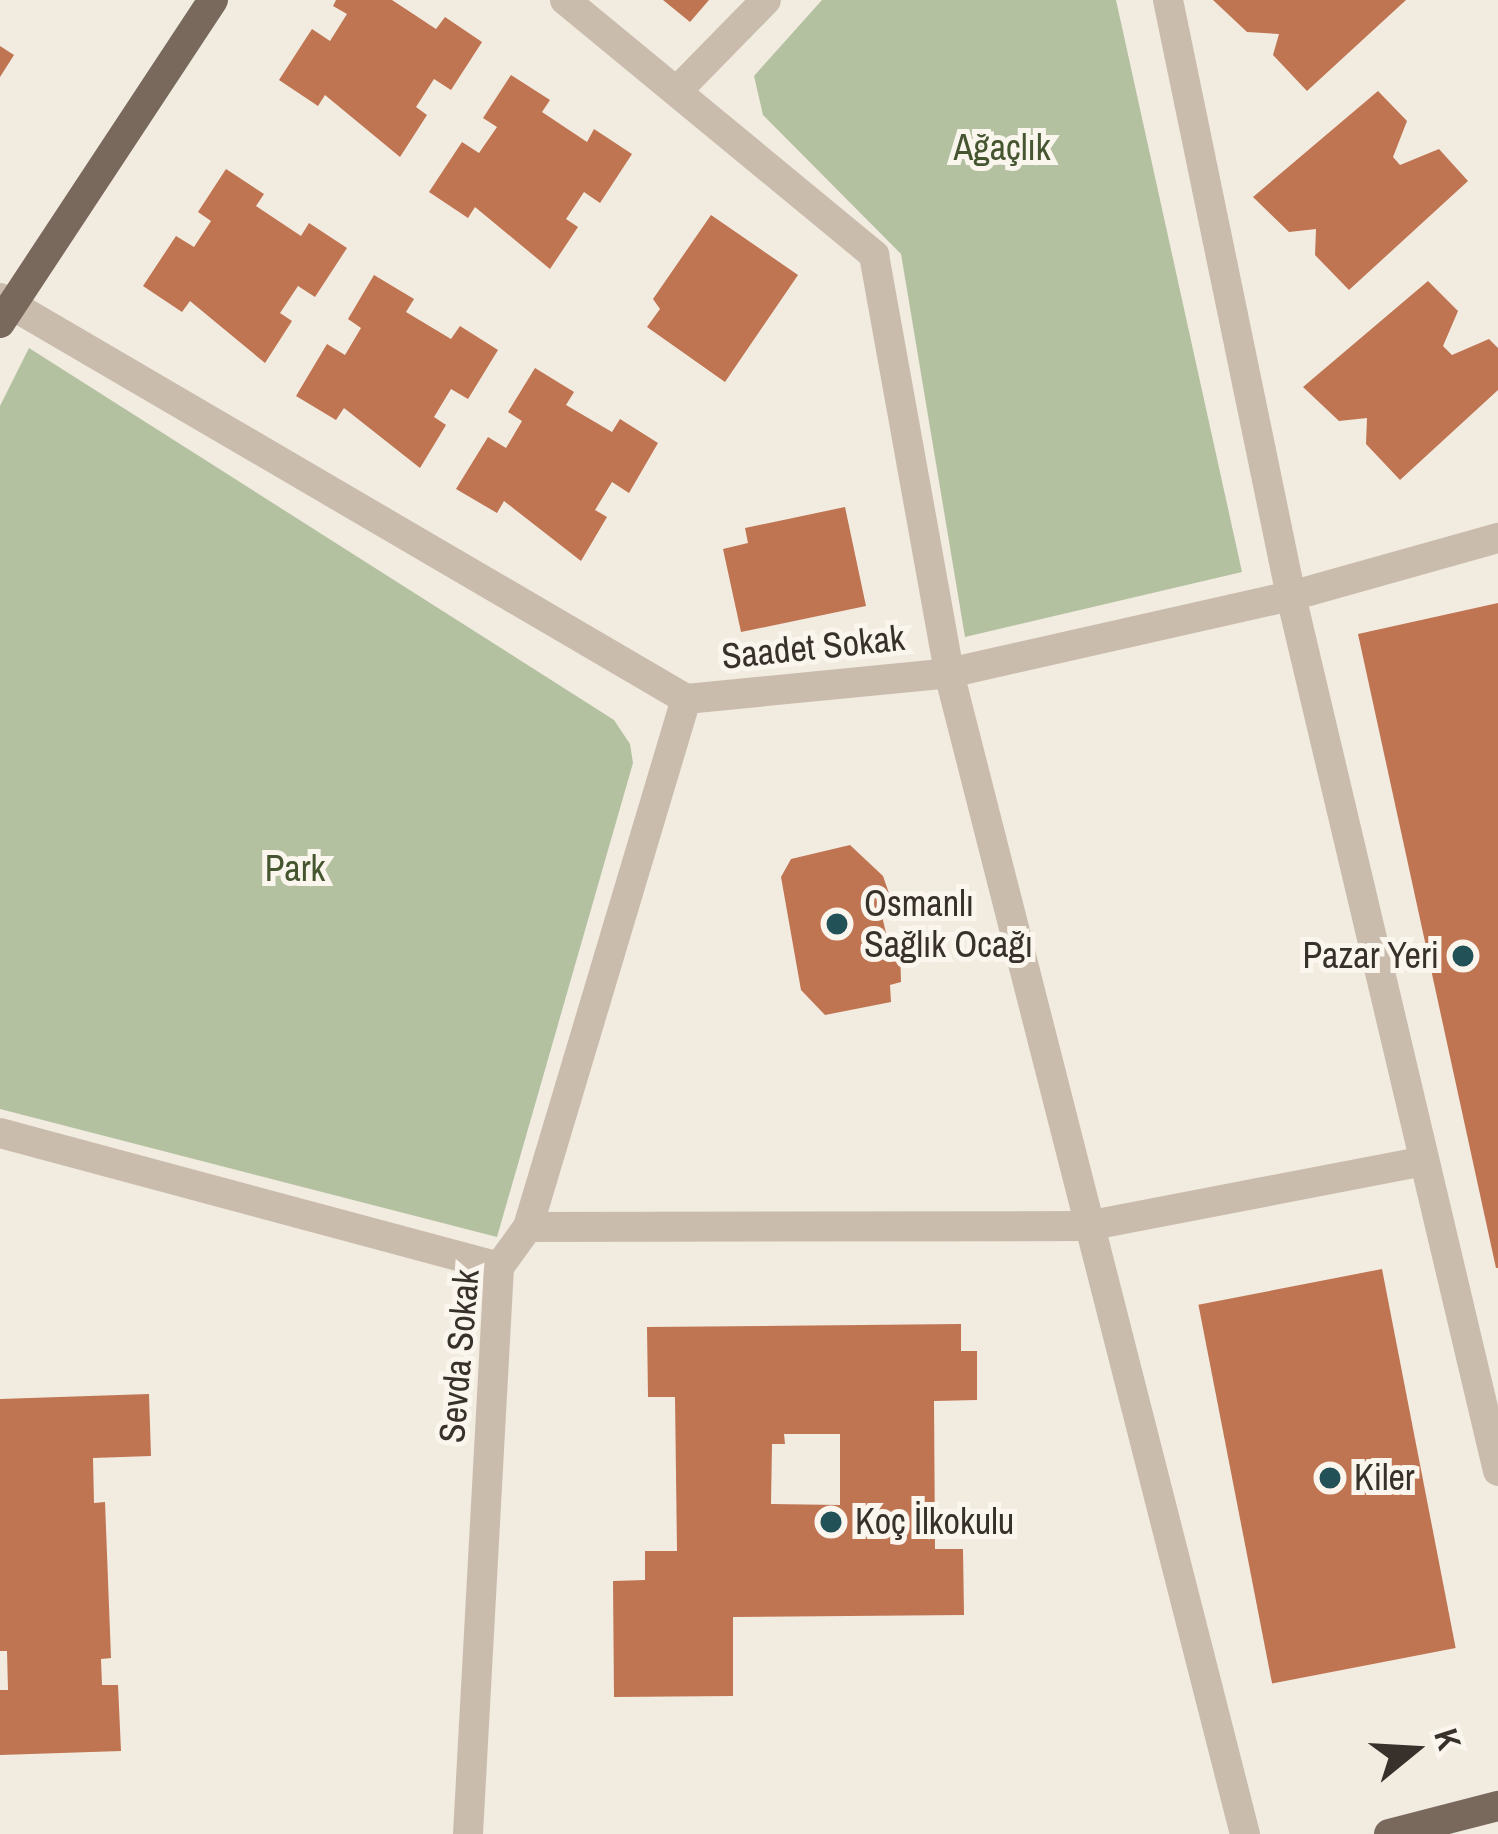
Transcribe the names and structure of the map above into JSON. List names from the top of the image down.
{
  "streets": {
    "street": ["Saadet Sokak", "Sevda Sokak"]
  },
  "crossings": [
    ["Saadet Sokak", "Sevda Sokak"]
  ],
  "parks": ["Ağaçlık", "Park"],
  "places": [
    "Osmanlı Sağlık Ocağı",
    "Pazar Yeri",
    "Kiler",
    "Koç İlkokulu"
  ],
  "north": "right"
}
